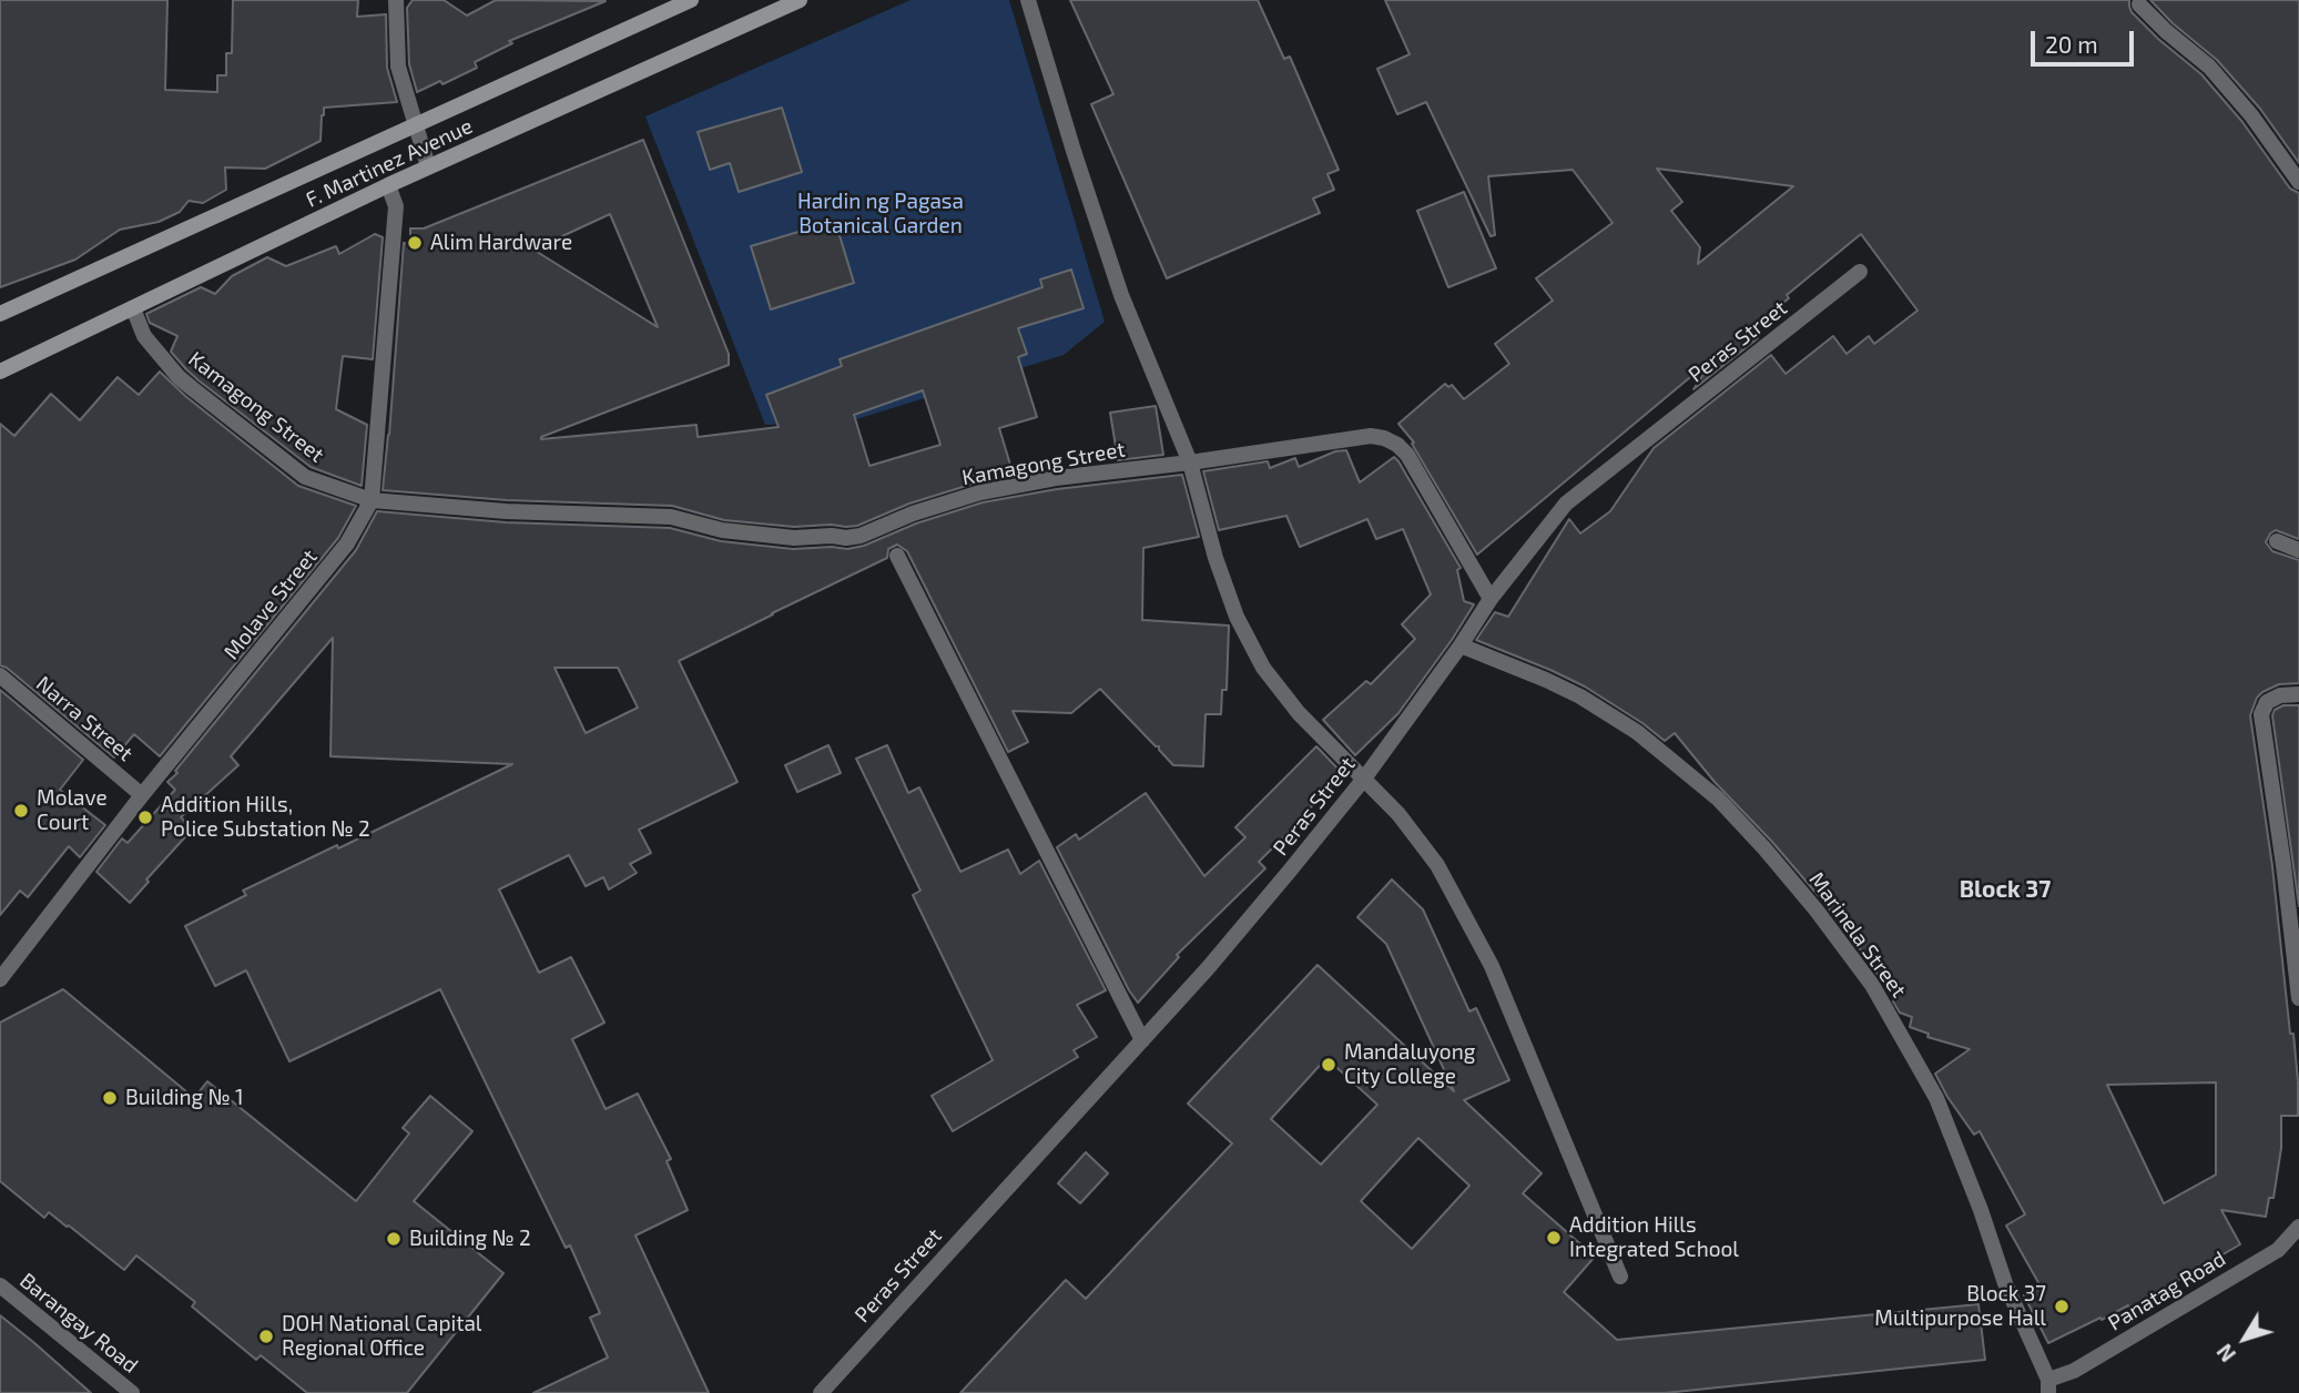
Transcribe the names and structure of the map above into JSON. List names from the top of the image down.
{
  "streets": {
    "main road": ["F. Martinez Avenue"],
    "street": [
      "Peras Street",
      "Kamagong Street",
      "Molave Street",
      "Narra Street",
      "Marinela Street",
      "Panatag Road",
      "Barangay Road"
    ]
  },
  "crossings": [
    ["F. Martinez Avenue", "Kamagong Street"],
    ["F. Martinez Avenue", "Molave Street"],
    ["Peras Street", "Kamagong Street"],
    ["Peras Street", "Marinela Street"],
    ["Kamagong Street", "Molave Street"],
    ["Molave Street", "Narra Street"],
    ["Marinela Street", "Panatag Road"]
  ],
  "districts": ["Block 37"],
  "parks": ["Hardin ng Pagasa Botanical Garden"],
  "places": [
    "Alim Hardware",
    "Molave Court",
    "Addition Hills, Police Substation № 2",
    "Mandaluyong City College",
    "Building № 1",
    "Addition Hills Integrated School",
    "Building № 2",
    "Block 37 Multipurpose Hall",
    "DOH National Capital Regional Office"
  ],
  "scale_bar": "20 m",
  "north": "bottom left"
}
